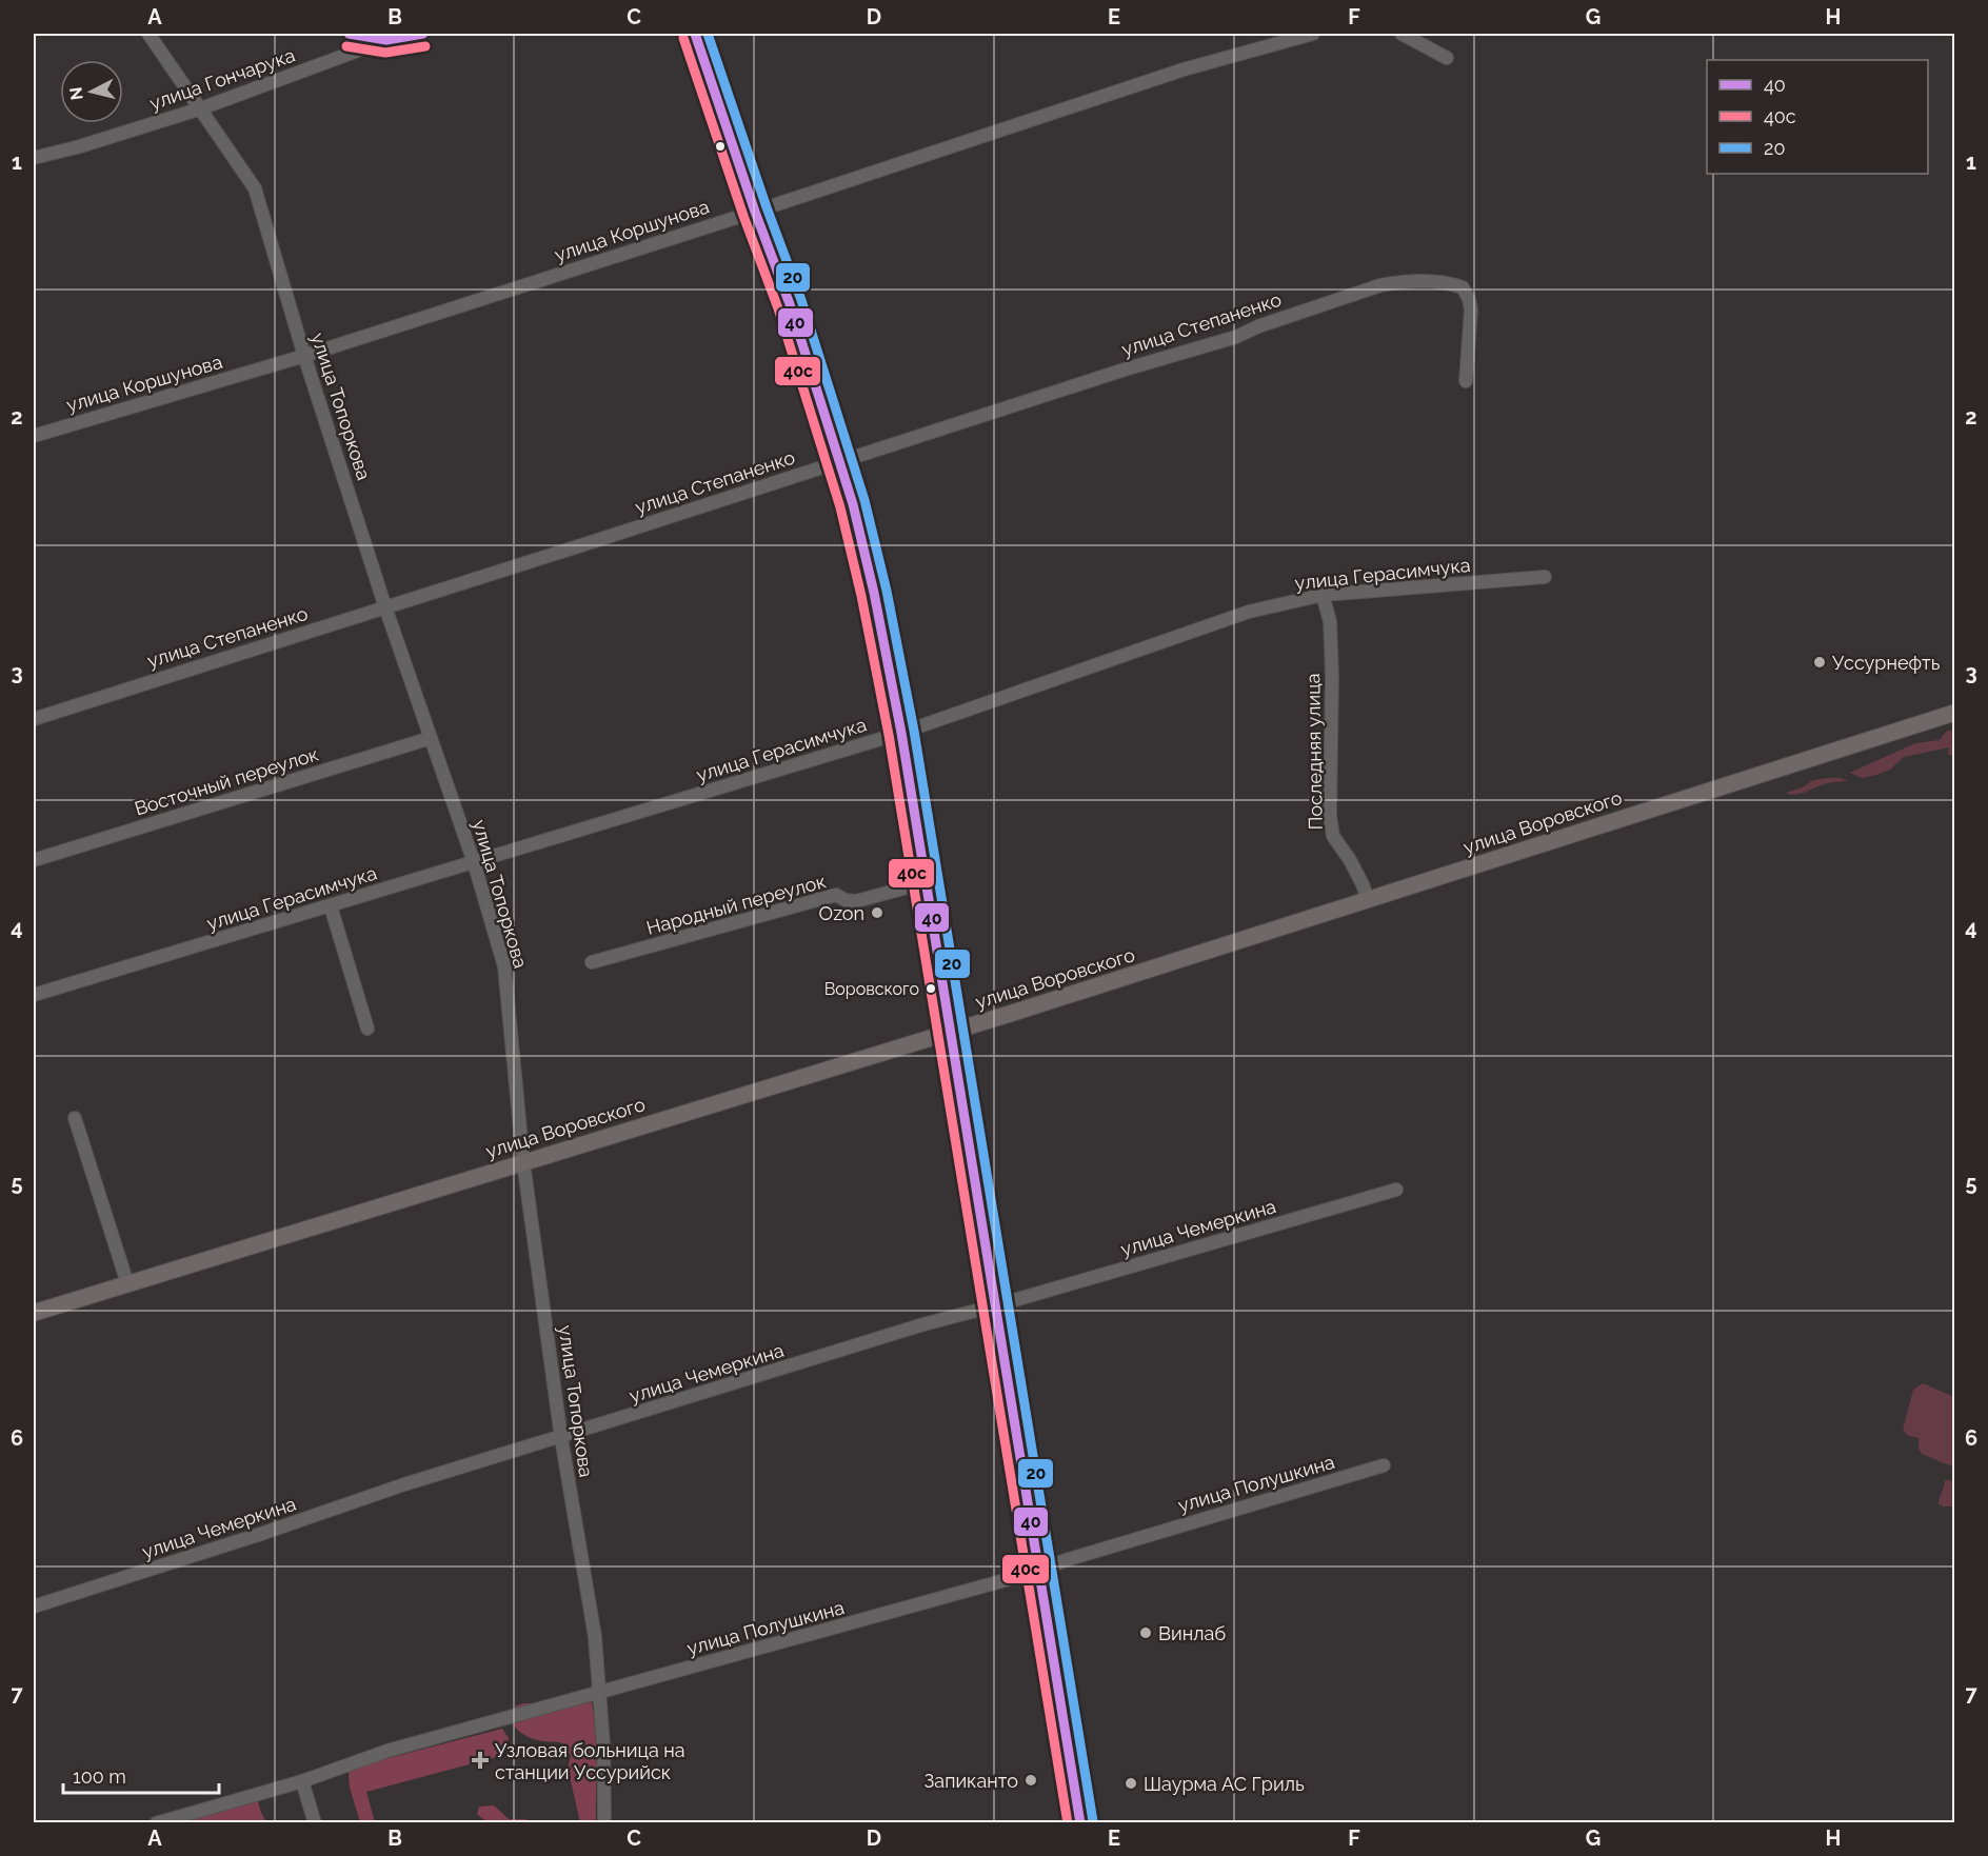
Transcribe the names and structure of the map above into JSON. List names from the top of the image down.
{
  "streets": {
    "main road": ["улица Воровского"],
    "street": [
      "улица Гончарука",
      "улица Коршунова",
      "улица Степаненко",
      "улица Топоркова",
      "улица Герасимчука",
      "Последняя улица",
      "Восточный переулок",
      "Народный переулок",
      "улица Чемеркина",
      "улица Полушкина"
    ]
  },
  "crossings": [
    ["улица Гончарука", "улица Топоркова"],
    ["улица Коршунова", "улица Топоркова"],
    ["улица Степаненко", "улица Топоркова"],
    ["улица Топоркова", "улица Герасимчука"],
    ["улица Топоркова", "Восточный переулок"],
    ["улица Топоркова", "улица Воровского"],
    ["улица Топоркова", "улица Чемеркина"],
    ["улица Топоркова", "улица Полушкина"],
    ["улица Герасимчука", "Последняя улица"],
    ["Последняя улица", "улица Воровского"]
  ],
  "places": {
    "other": [
      "Уссурнефть",
      "Ozon",
      "Воровского",
      "Винлаб",
      "Запиканто",
      "Шаурма АС Гриль"
    ],
    "health": ["Узловая больница на станции Уссурийск"]
  },
  "lines": ["transit line 40", "transit line 20", "transit line 40с"],
  "legend": ["40", "40с", "20"],
  "scale_bar": "100 m",
  "north": "left",
  "grid": {
    "columns": [
      "A",
      "B",
      "C",
      "D",
      "E",
      "F",
      "G",
      "H"
    ],
    "rows": [
      "1",
      "2",
      "3",
      "4",
      "5",
      "6",
      "7"
    ]
  }
}
